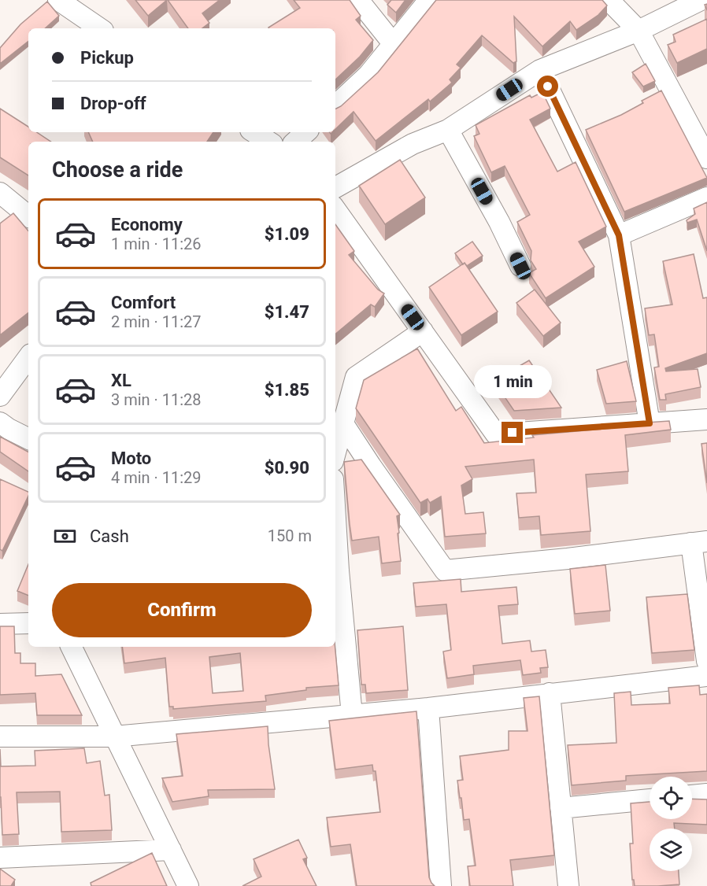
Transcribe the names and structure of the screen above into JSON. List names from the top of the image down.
{
  "page": {
    "banner": ["Pickup", "Drop-off"],
    "heading": "Choose a ride",
    "list": [
      {
        "name": "Economy",
        "note": "1 min · 11:26",
        "value": "$1.09"
      },
      {
        "name": "Comfort",
        "note": "2 min · 11:27",
        "value": "$1.47"
      },
      {
        "name": "XL",
        "note": "3 min · 11:28",
        "value": "$1.85"
      },
      {
        "name": "Moto",
        "note": "4 min · 11:29",
        "value": "$0.90"
      }
    ],
    "bubble": "1 min",
    "pay": ["Cash", "150 m"],
    "buttons": "Confirm"
  }
}
